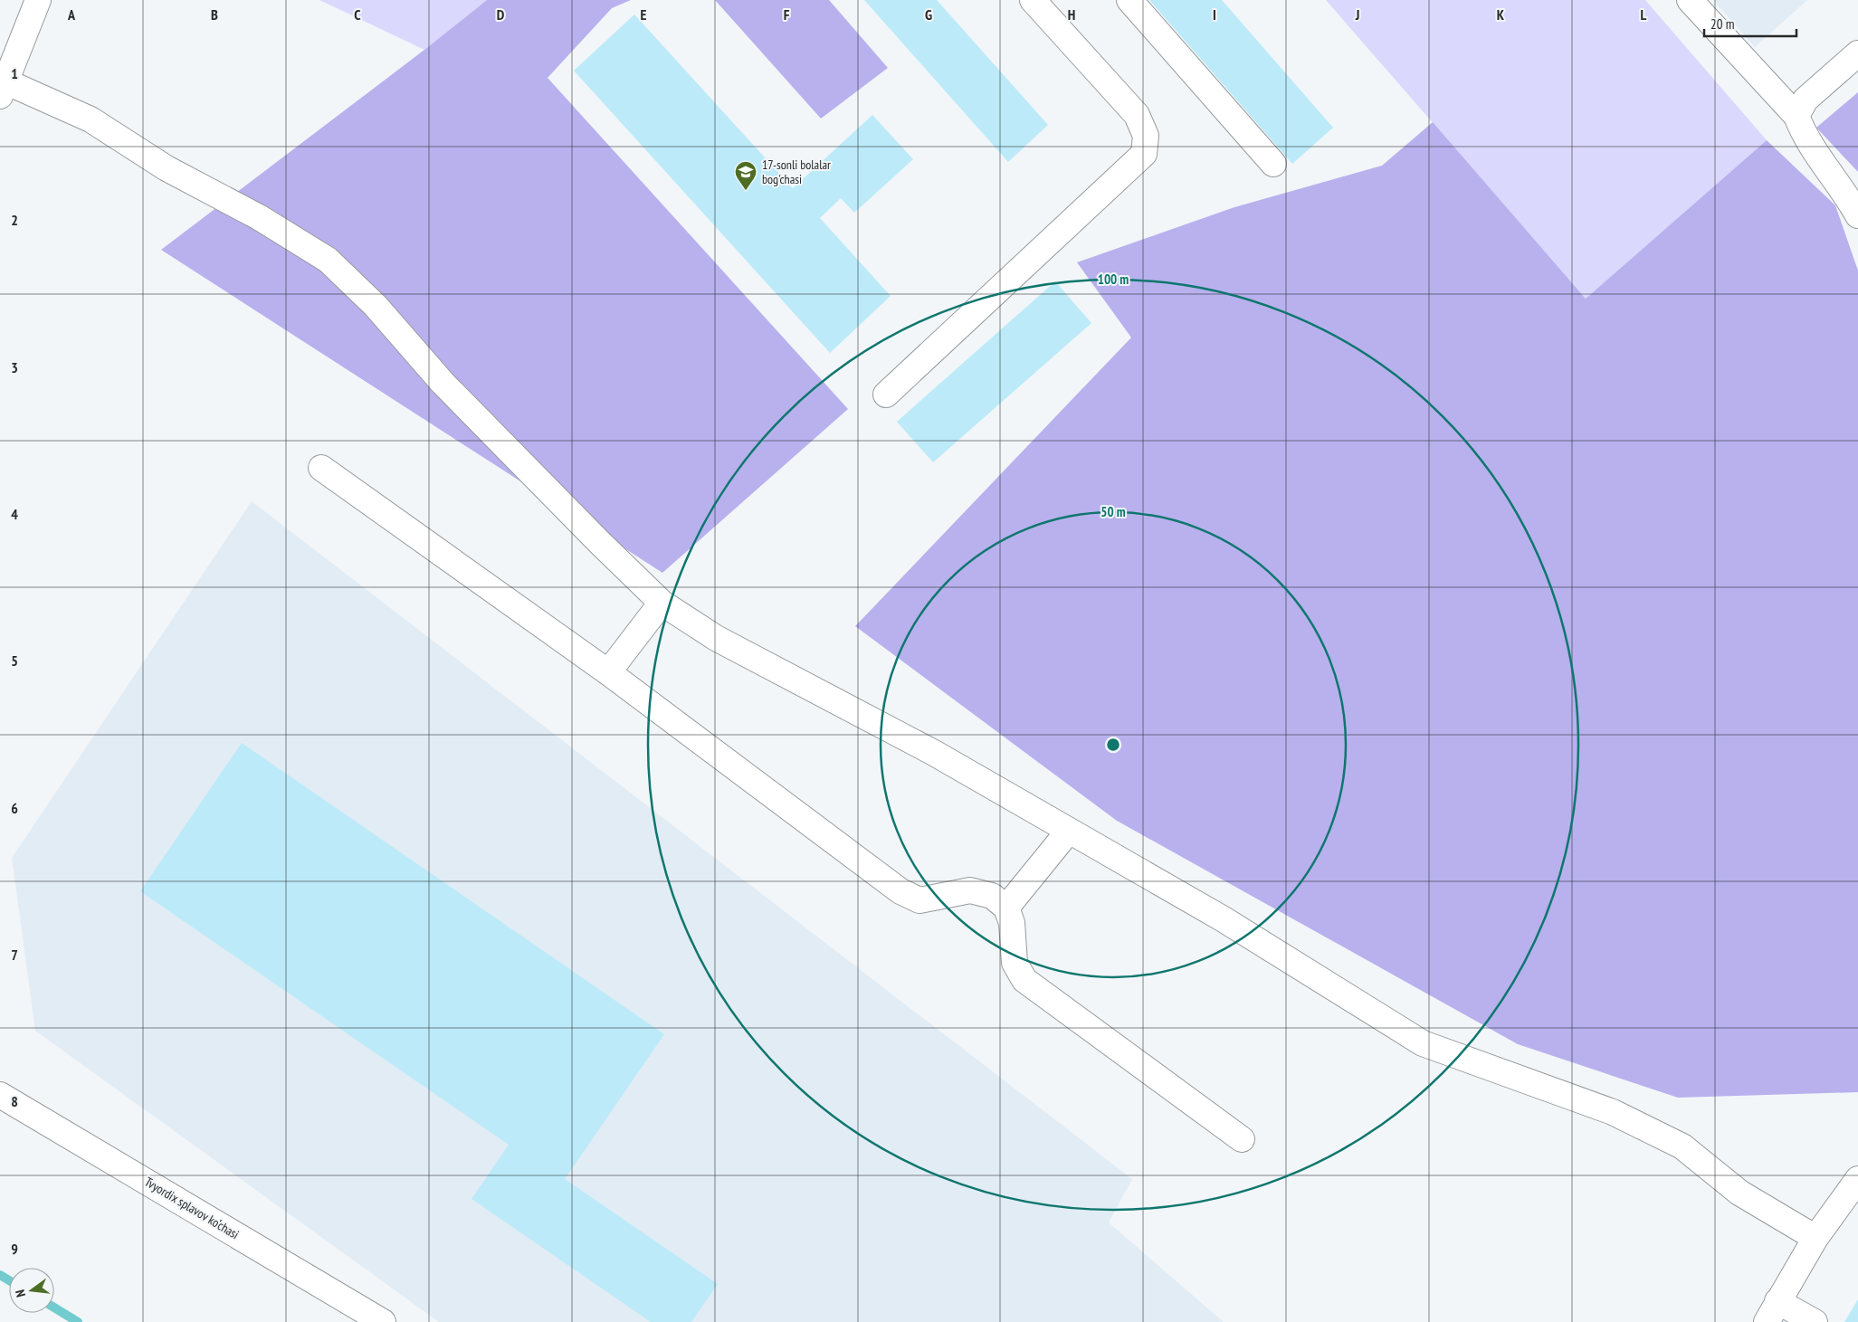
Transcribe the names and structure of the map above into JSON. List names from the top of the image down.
{
  "streets": {
    "street": ["Tvyordix splavov ko‘chasi"]
  },
  "places": {
    "school or university": ["17-sonli bolalar bog'chasi"]
  },
  "scale_bar": "20 m",
  "north": "left",
  "grid": {
    "columns": [
      "A",
      "B",
      "C",
      "D",
      "E",
      "F",
      "G",
      "H",
      "I",
      "J",
      "K",
      "L"
    ],
    "rows": [
      "1",
      "2",
      "3",
      "4",
      "5",
      "6",
      "7",
      "8",
      "9"
    ]
  },
  "rings": ["100 m", "50 m"]
}
